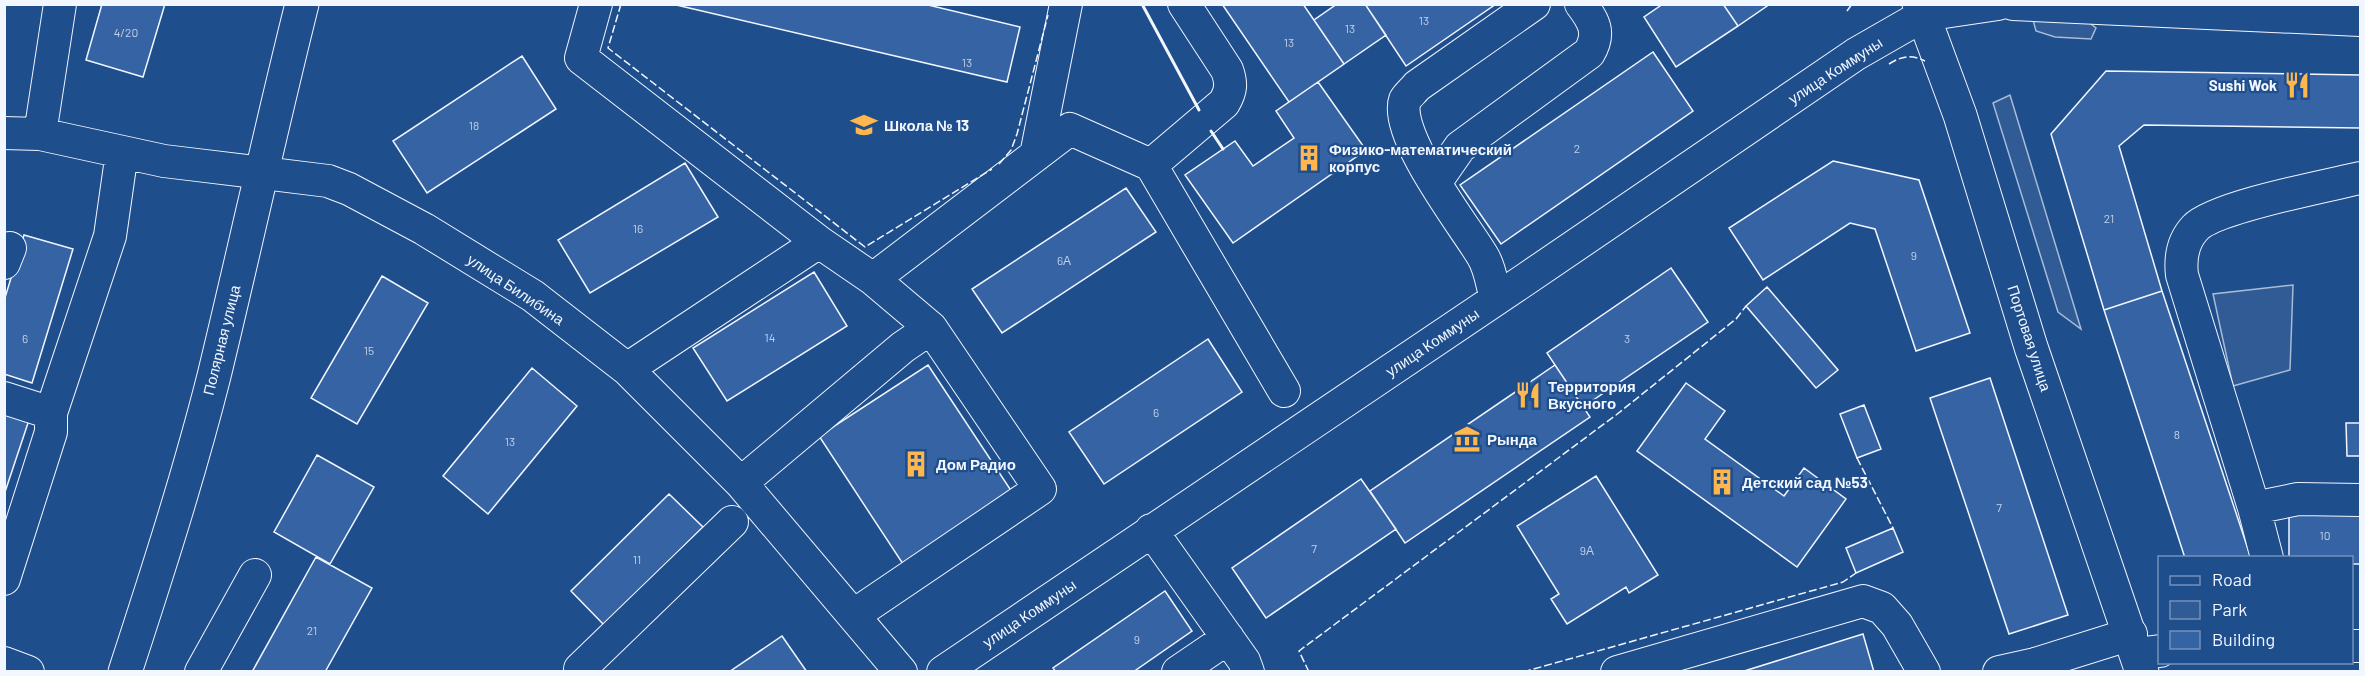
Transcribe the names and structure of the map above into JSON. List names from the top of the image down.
{
  "streets": {
    "main road": ["Портовая улица", "Полярная улица"],
    "street": ["улица Коммуны", "улица Билибина"]
  },
  "crossings": [
    ["улица Коммуны", "Портовая улица"],
    ["улица Билибина", "Полярная улица"]
  ],
  "places": {
    "restaurant": ["Sushi Wok", "Территория Вкусного"],
    "school or university": ["Школа № 13"],
    "building": ["Физико-математический корпус", "Дом Радио", "Детский сад №53"],
    "museum": ["Рында"]
  },
  "house_numbers": [
    "13",
    "13",
    "4/20",
    "13",
    "13",
    "18",
    "2",
    "21",
    "16",
    "9",
    "6А",
    "14",
    "6",
    "3",
    "15",
    "6",
    "8",
    "13",
    "7",
    "10",
    "7",
    "9А",
    "11",
    "21",
    "9"
  ],
  "legend": ["Road", "Park", "Building"]
}
